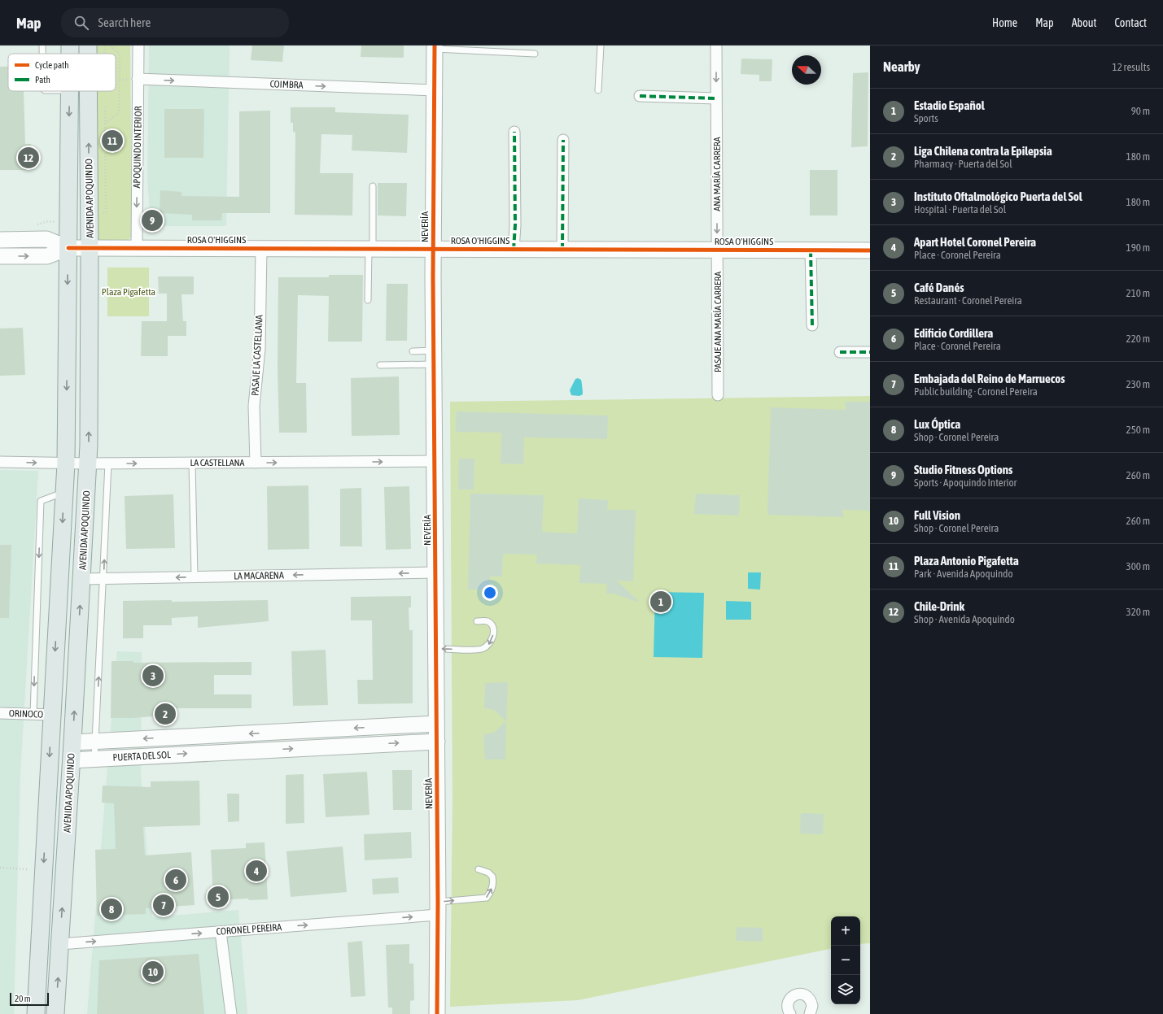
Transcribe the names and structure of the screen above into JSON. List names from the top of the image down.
{
  "streets": {
    "main road": ["AVENIDA APOQUINDO"],
    "street": [
      "COIMBRA",
      "APOQUINDO INTERIOR",
      "ANA MARÍA CARRERA",
      "NEVERÍA",
      "ROSA O'HIGGINS",
      "PASAJE ANA MARÍA CARRERA",
      "PASAJE LA CASTELLANA",
      "LA CASTELLANA",
      "LA MACARENA",
      "ORINOCO",
      "PUERTA DEL SOL",
      "CORONEL PEREIRA"
    ]
  },
  "crossings": [
    ["COIMBRA", "APOQUINDO INTERIOR"],
    ["COIMBRA", "NEVERÍA"],
    ["APOQUINDO INTERIOR", "ROSA O'HIGGINS"],
    ["ANA MARÍA CARRERA", "ROSA O'HIGGINS"],
    ["ANA MARÍA CARRERA", "PASAJE ANA MARÍA CARRERA"],
    ["AVENIDA APOQUINDO", "ROSA O'HIGGINS"],
    ["AVENIDA APOQUINDO", "LA CASTELLANA"],
    ["AVENIDA APOQUINDO", "LA MACARENA"],
    ["AVENIDA APOQUINDO", "ORINOCO"],
    ["AVENIDA APOQUINDO", "PUERTA DEL SOL"],
    ["AVENIDA APOQUINDO", "CORONEL PEREIRA"],
    ["NEVERÍA", "ROSA O'HIGGINS"],
    ["NEVERÍA", "LA CASTELLANA"],
    ["NEVERÍA", "LA MACARENA"],
    ["NEVERÍA", "PUERTA DEL SOL"],
    ["NEVERÍA", "CORONEL PEREIRA"],
    ["ROSA O'HIGGINS", "PASAJE ANA MARÍA CARRERA"],
    ["ROSA O'HIGGINS", "PASAJE LA CASTELLANA"],
    ["PASAJE LA CASTELLANA", "LA CASTELLANA"]
  ],
  "one_way": [
    "COIMBRA",
    "APOQUINDO INTERIOR",
    "ANA MARÍA CARRERA",
    "LA CASTELLANA",
    "LA MACARENA",
    "CORONEL PEREIRA"
  ],
  "parks": ["Plaza Pigafetta"],
  "legend": ["Cycle path", "Path"],
  "scale_bar": "20 m",
  "north": "left",
  "page": {
    "header": "Map",
    "search": "Search here",
    "nav": [
      "Home",
      "Map",
      "About",
      "Contact"
    ],
    "heading": ["Nearby", "12 results"],
    "list": [
      {
        "mark": "1",
        "name": "Estadio Español",
        "note": "Sports",
        "value": "90 m"
      },
      {
        "mark": "2",
        "name": "Liga Chilena contra la Epilepsia",
        "note": "Pharmacy · Puerta del Sol",
        "value": "180 m"
      },
      {
        "mark": "3",
        "name": "Instituto Oftalmológico Puerta del Sol",
        "note": "Hospital · Puerta del Sol",
        "value": "180 m"
      },
      {
        "mark": "4",
        "name": "Apart Hotel Coronel Pereira",
        "note": "Place · Coronel Pereira",
        "value": "190 m"
      },
      {
        "mark": "5",
        "name": "Café Danés",
        "note": "Restaurant · Coronel Pereira",
        "value": "210 m"
      },
      {
        "mark": "6",
        "name": "Edificio Cordillera",
        "note": "Place · Coronel Pereira",
        "value": "220 m"
      },
      {
        "mark": "7",
        "name": "Embajada del Reino de Marruecos",
        "note": "Public building · Coronel Pereira",
        "value": "230 m"
      },
      {
        "mark": "8",
        "name": "Lux Óptica",
        "note": "Shop · Coronel Pereira",
        "value": "250 m"
      },
      {
        "mark": "9",
        "name": "Studio Fitness Options",
        "note": "Sports · Apoquindo Interior",
        "value": "260 m"
      },
      {
        "mark": "10",
        "name": "Full Vision",
        "note": "Shop · Coronel Pereira",
        "value": "260 m"
      },
      {
        "mark": "11",
        "name": "Plaza Antonio Pigafetta",
        "note": "Park · Avenida Apoquindo",
        "value": "300 m"
      },
      {
        "mark": "12",
        "name": "Chile-Drink",
        "note": "Shop · Avenida Apoquindo",
        "value": "320 m"
      }
    ],
    "pins": [
      "11",
      "12",
      "9",
      "1",
      "3",
      "2",
      "4",
      "6",
      "5",
      "7",
      "8",
      "10"
    ],
    "map_buttons": ["+", "−"],
    "scale": "20 m"
  }
}
